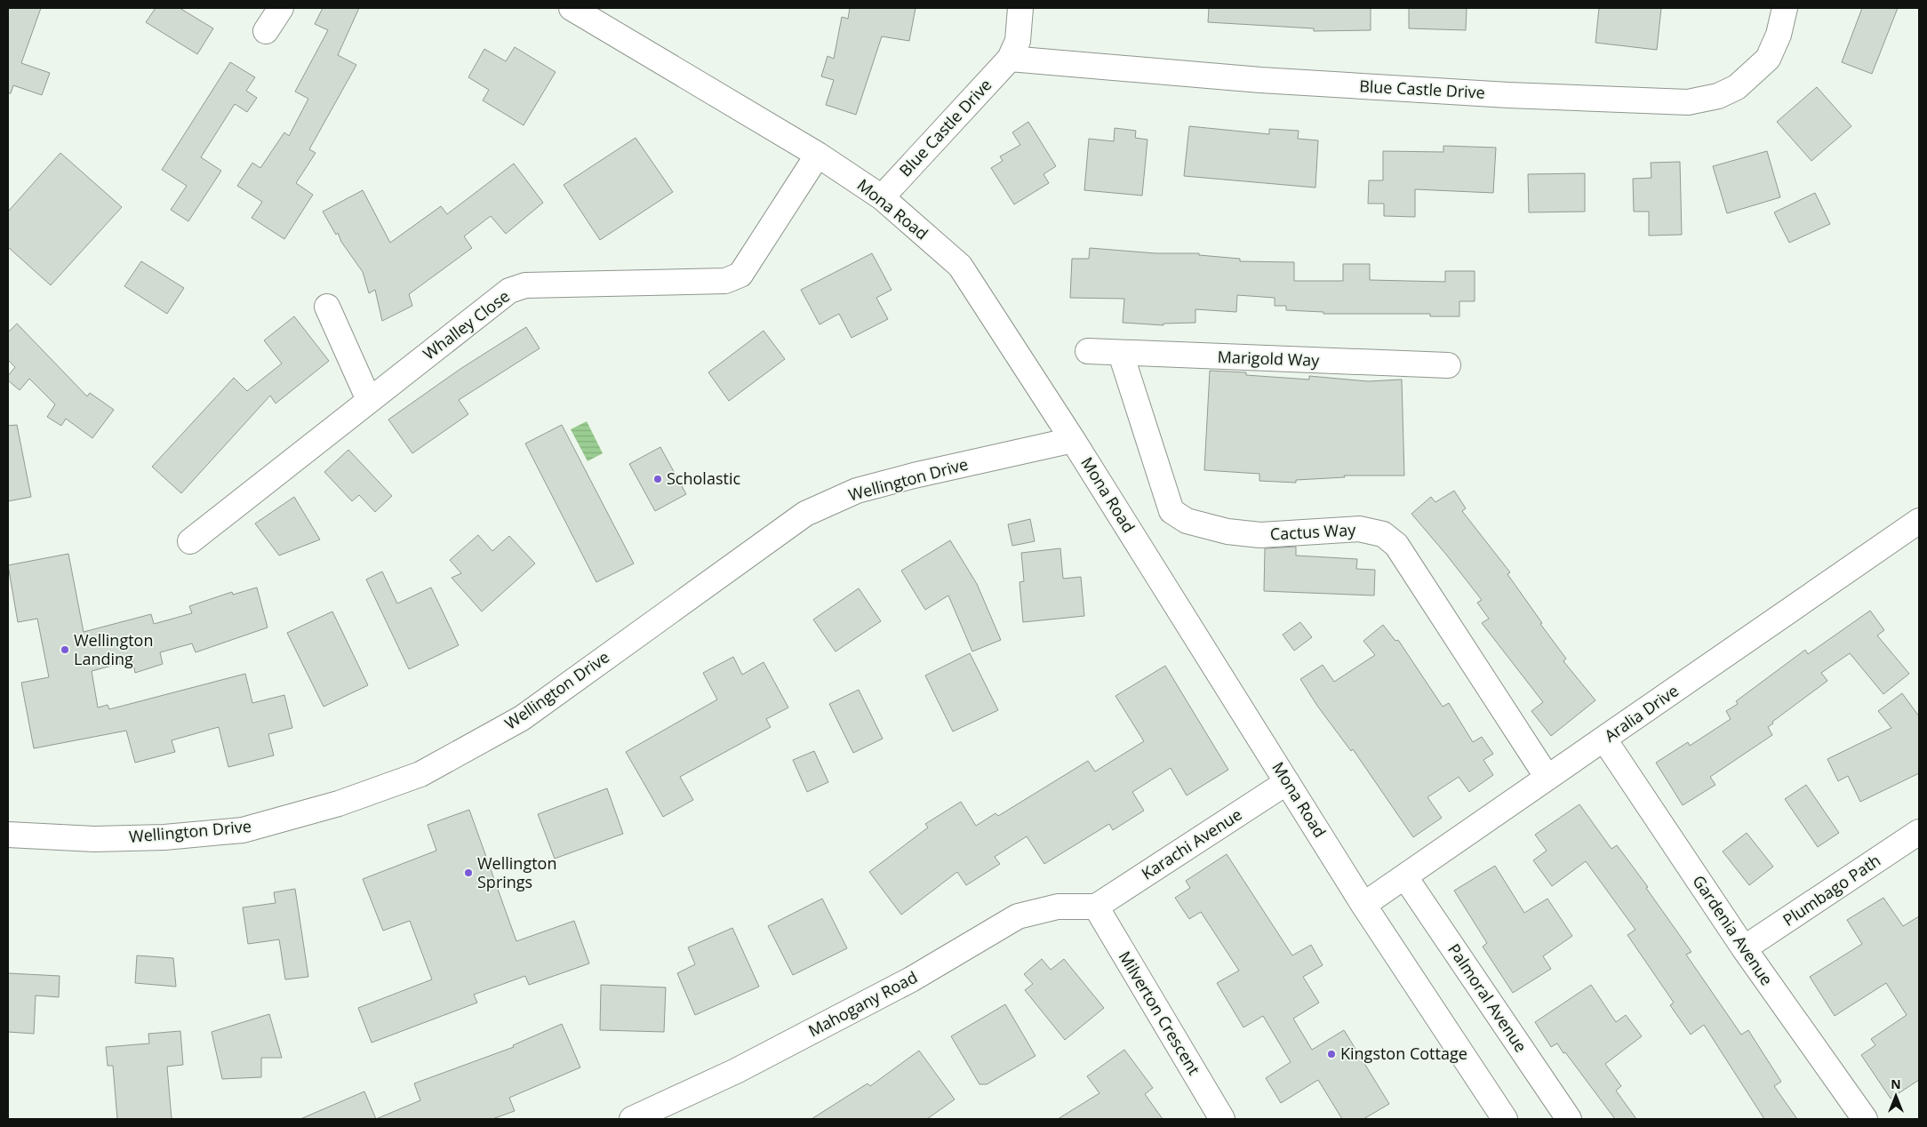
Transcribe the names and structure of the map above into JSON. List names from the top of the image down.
{
  "streets": {
    "street": [
      "Blue Castle Drive",
      "Mona Road",
      "Whalley Close",
      "Marigold Way",
      "Wellington Drive",
      "Cactus Way",
      "Aralia Drive",
      "Karachi Avenue",
      "Plumbago Path",
      "Gardenia Avenue",
      "Palmoral Avenue",
      "Mahogany Road",
      "Milverton Crescent"
    ]
  },
  "crossings": [
    ["Blue Castle Drive", "Mona Road"],
    ["Mona Road", "Whalley Close"],
    ["Mona Road", "Wellington Drive"],
    ["Mona Road", "Aralia Drive"],
    ["Mona Road", "Karachi Avenue"],
    ["Marigold Way", "Cactus Way"],
    ["Cactus Way", "Aralia Drive"],
    ["Aralia Drive", "Gardenia Avenue"],
    ["Aralia Drive", "Palmoral Avenue"],
    ["Karachi Avenue", "Mahogany Road"],
    ["Karachi Avenue", "Milverton Crescent"],
    ["Plumbago Path", "Gardenia Avenue"],
    ["Mahogany Road", "Milverton Crescent"]
  ],
  "places": [
    "Scholastic",
    "Wellington Landing",
    "Wellington Springs",
    "Kingston Cottage"
  ],
  "north": "top"
}
